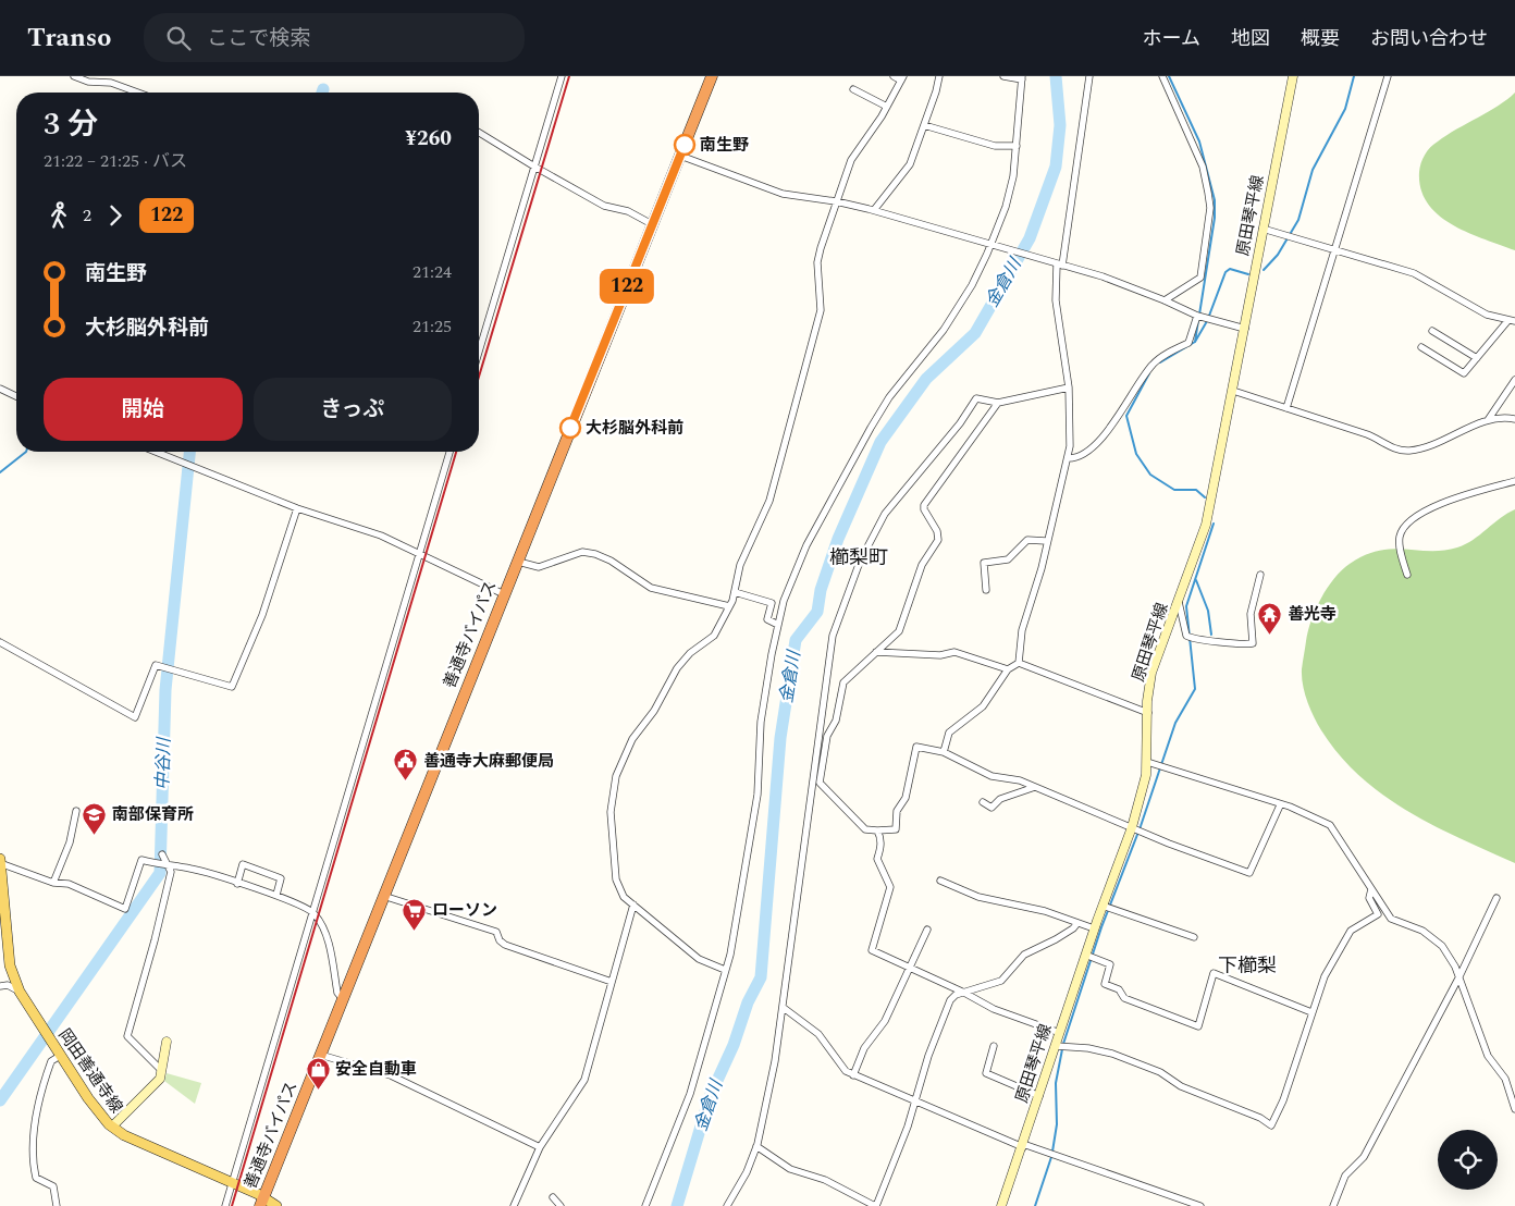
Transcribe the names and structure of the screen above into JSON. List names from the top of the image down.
{
  "streets": {
    "highway": ["善通寺バイパス"],
    "main road": ["原田琴平線", "岡田善通寺線"]
  },
  "crossings": [
    ["善通寺バイパス", "岡田善通寺線"]
  ],
  "districts": ["櫛梨町", "下櫛梨"],
  "water": ["金倉川", "中谷川"],
  "places": {
    "other": ["南生野", "大杉脳外科前"],
    "temple": ["善光寺"],
    "public building": ["善通寺大麻郵便局"],
    "school or university": ["南部保育所"],
    "supermarket": ["ローソン"],
    "shop": ["安全自動車"]
  },
  "lines": ["bus line 122"],
  "page": {
    "header": "Transo",
    "search": "ここで検索",
    "nav": [
      "ホーム",
      "地図",
      "概要",
      "お問い合わせ"
    ],
    "on_map": "122",
    "heading": ["3 分", "21:22 – 21:25 · バス", "¥260"],
    "legs": ["2", "122"],
    "list": [
      {
        "name": "南生野",
        "value": "21:24"
      },
      {
        "name": "大杉脳外科前",
        "value": "21:25"
      }
    ],
    "buttons": ["開始", "きっぷ"]
  }
}
